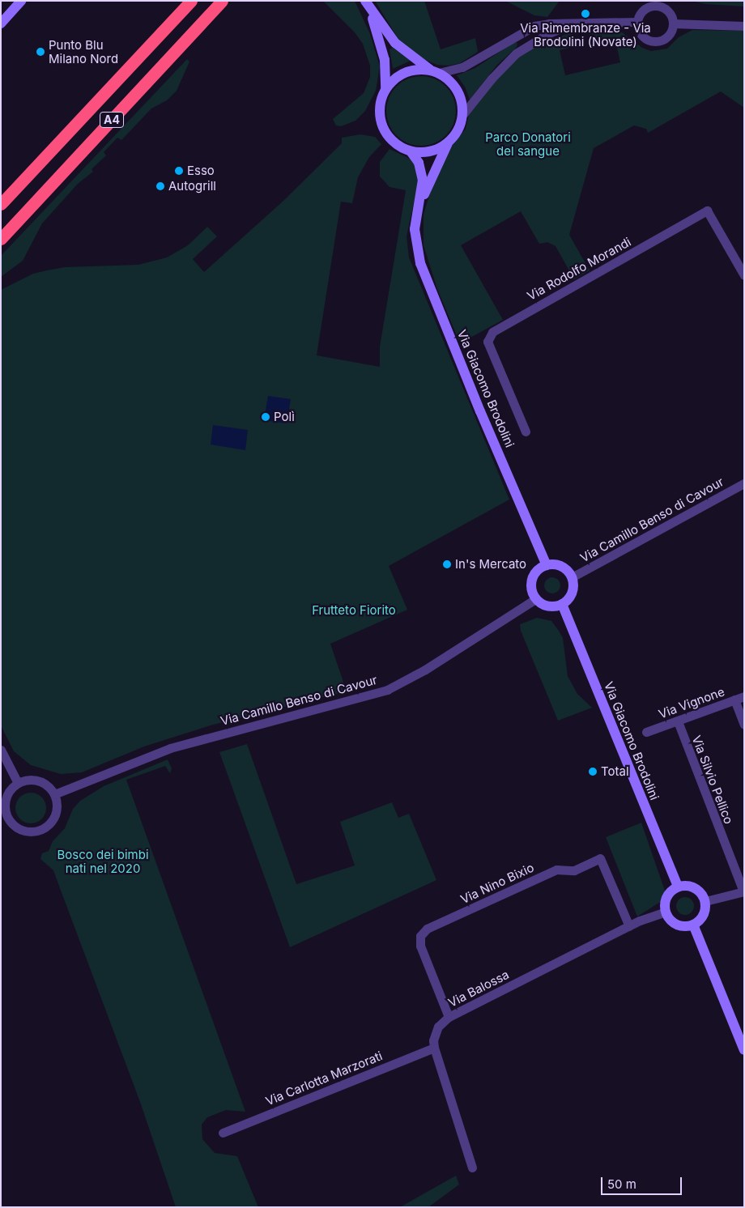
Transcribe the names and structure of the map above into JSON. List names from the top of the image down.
{
  "streets": {
    "highway": ["A4"],
    "street": [
      "Via Rodolfo Morandi",
      "Via Giacomo Brodolini",
      "Via Camillo Benso di Cavour",
      "Via Vignone",
      "Via Silvio Pellico",
      "Via Nino Bixio",
      "Via Balossa",
      "Via Carlotta Marzorati"
    ]
  },
  "crossings": [
    ["Via Giacomo Brodolini", "Via Camillo Benso di Cavour"],
    ["Via Giacomo Brodolini", "Via Balossa"],
    ["Via Vignone", "Via Silvio Pellico"],
    ["Via Nino Bixio", "Via Balossa"],
    ["Via Balossa", "Via Carlotta Marzorati"]
  ],
  "parks": ["Parco Donatori del sangue", "Frutteto Fiorito", "Bosco dei bimbi nati nel 2020"],
  "places": [
    "Via Rimembranze - Via Brodolini (Novate)",
    "Punto Blu Milano Nord",
    "Esso",
    "Autogrill",
    "Polì",
    "In's Mercato",
    "Total"
  ],
  "scale_bar": "50 m"
}
